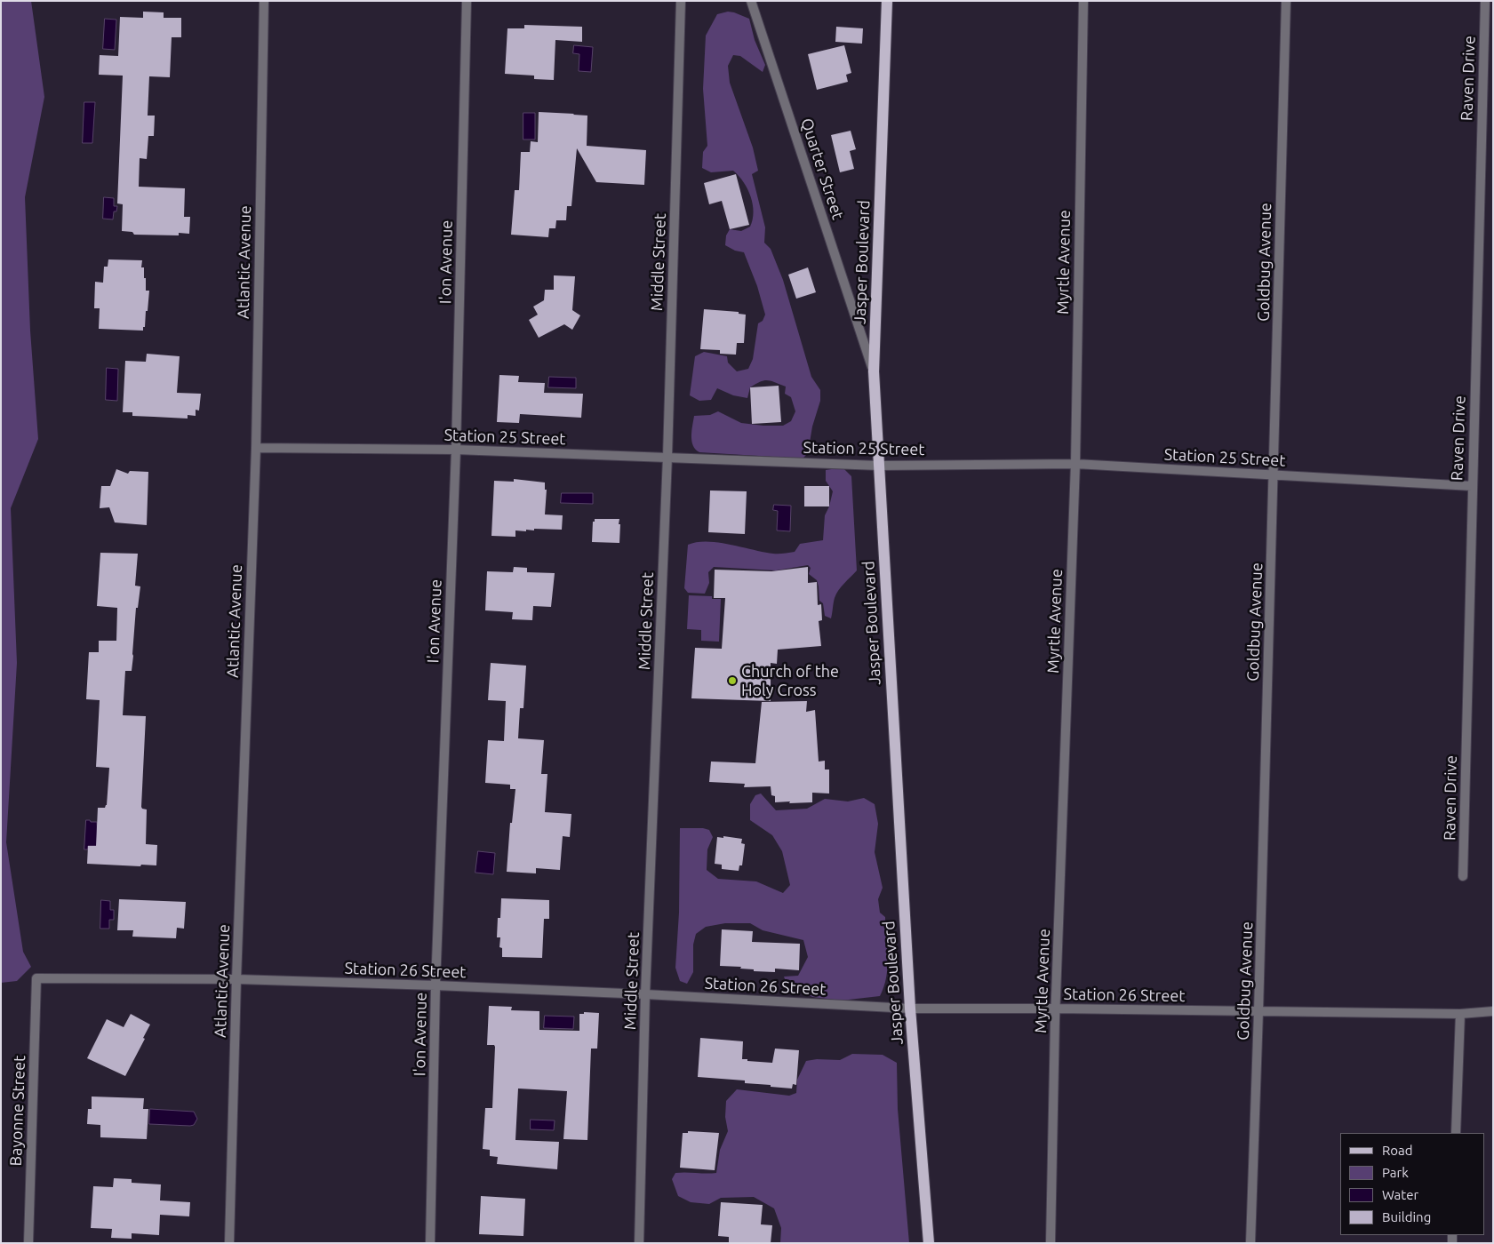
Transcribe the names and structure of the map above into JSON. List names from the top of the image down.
{
  "streets": {
    "main road": ["Jasper Boulevard"],
    "street": [
      "Raven Drive",
      "Quarter Street",
      "Atlantic Avenue",
      "I'on Avenue",
      "Middle Street",
      "Myrtle Avenue",
      "Goldbug Avenue",
      "Station 25 Street",
      "Station 26 Street",
      "Bayonne Street"
    ]
  },
  "crossings": [
    ["Raven Drive", "Station 25 Street"],
    ["Quarter Street", "Jasper Boulevard"],
    ["Atlantic Avenue", "Station 25 Street"],
    ["Atlantic Avenue", "Station 26 Street"],
    ["I'on Avenue", "Station 25 Street"],
    ["I'on Avenue", "Station 26 Street"],
    ["Middle Street", "Station 25 Street"],
    ["Middle Street", "Station 26 Street"],
    ["Jasper Boulevard", "Station 25 Street"],
    ["Jasper Boulevard", "Station 26 Street"],
    ["Myrtle Avenue", "Station 25 Street"],
    ["Myrtle Avenue", "Station 26 Street"],
    ["Goldbug Avenue", "Station 25 Street"],
    ["Goldbug Avenue", "Station 26 Street"],
    ["Station 26 Street", "Bayonne Street"]
  ],
  "places": ["Church of the Holy Cross"],
  "legend": [
    "Road",
    "Park",
    "Water",
    "Building"
  ]
}
